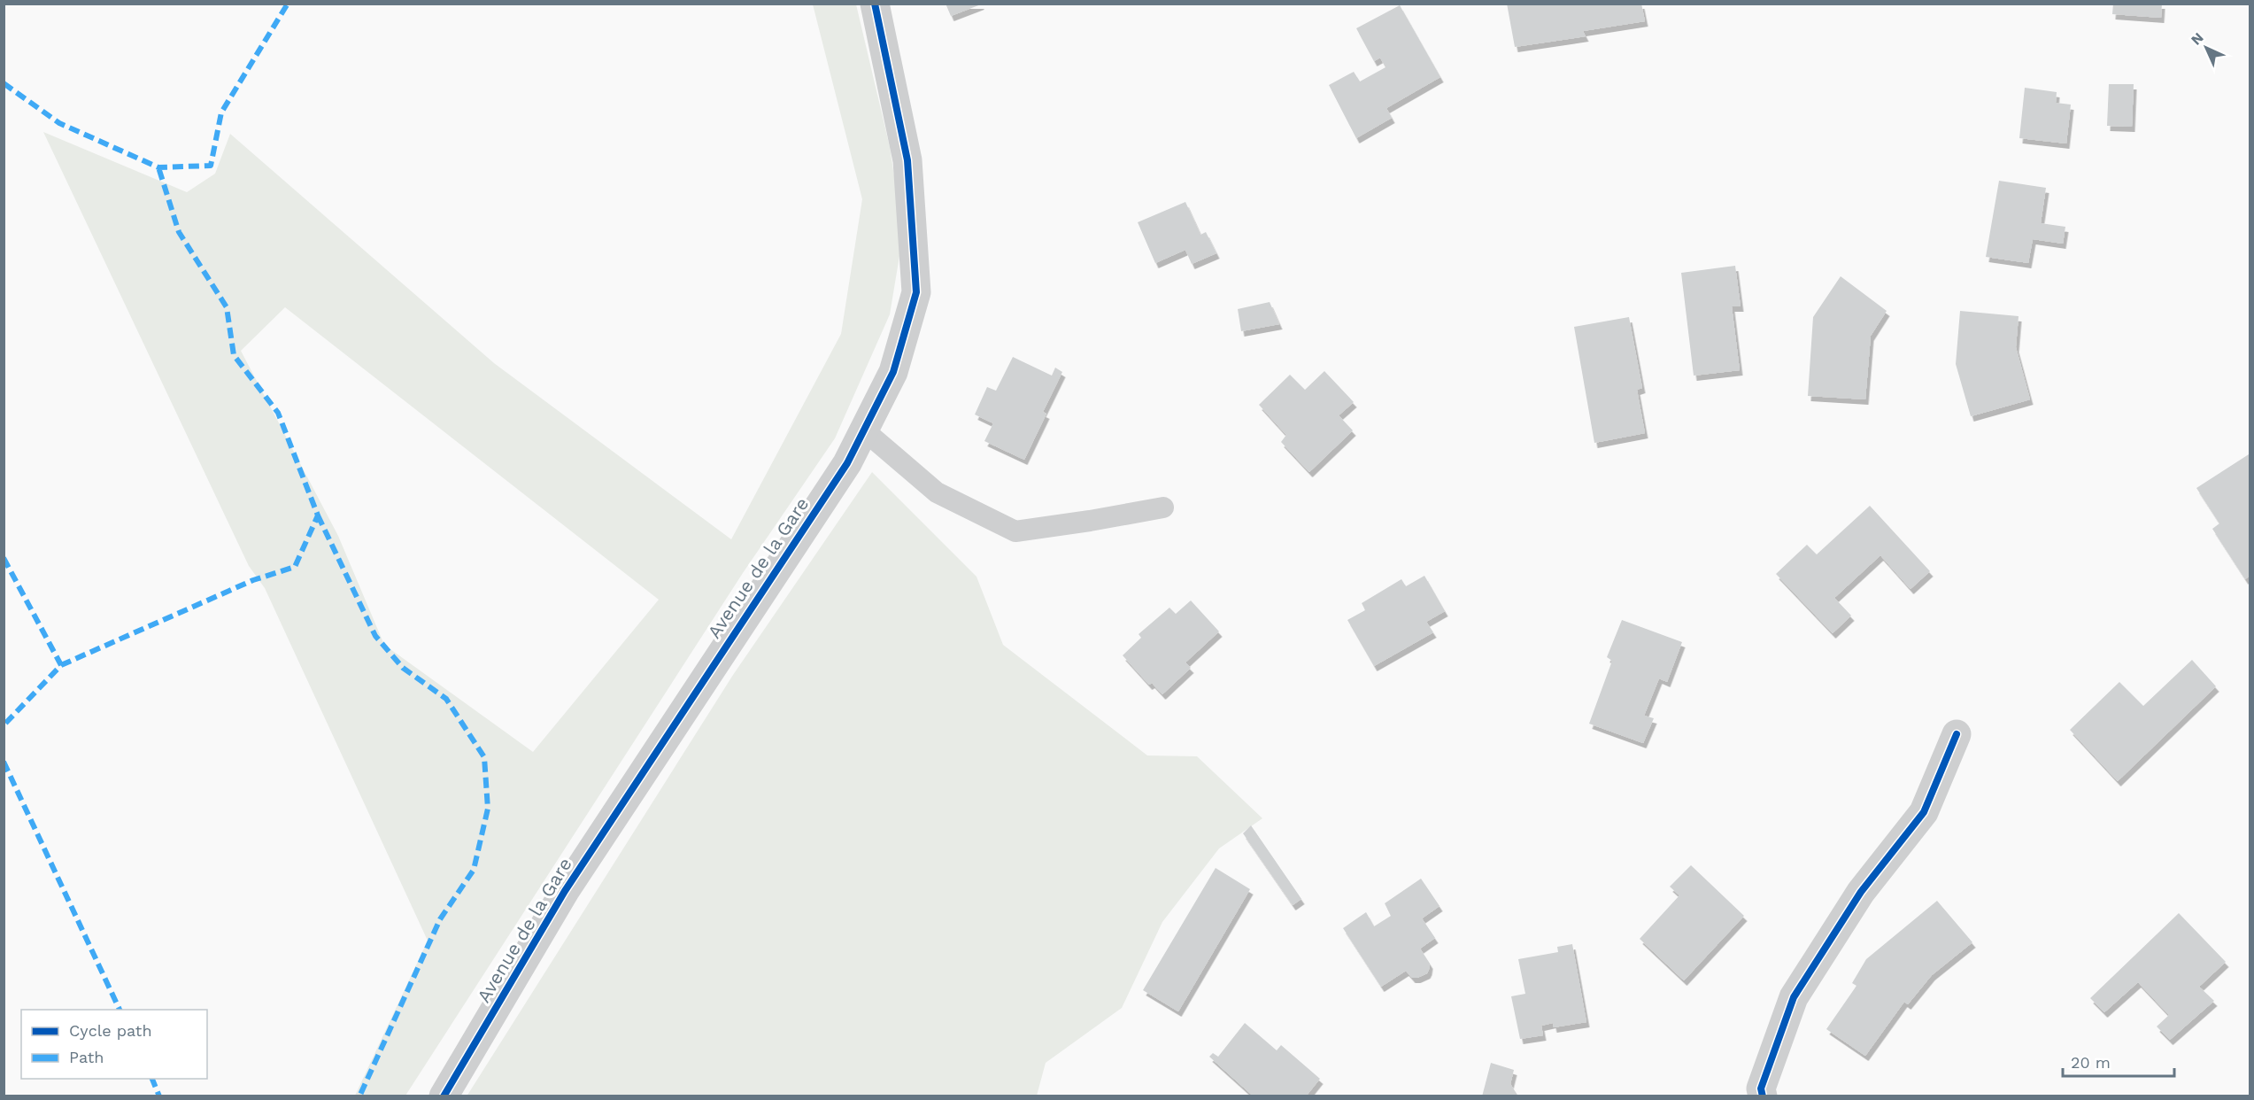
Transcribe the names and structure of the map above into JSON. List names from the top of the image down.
{
  "streets": {
    "street": ["Avenue de la Gare"]
  },
  "legend": ["Cycle path", "Path"],
  "scale_bar": "20 m",
  "north": "top left"
}
